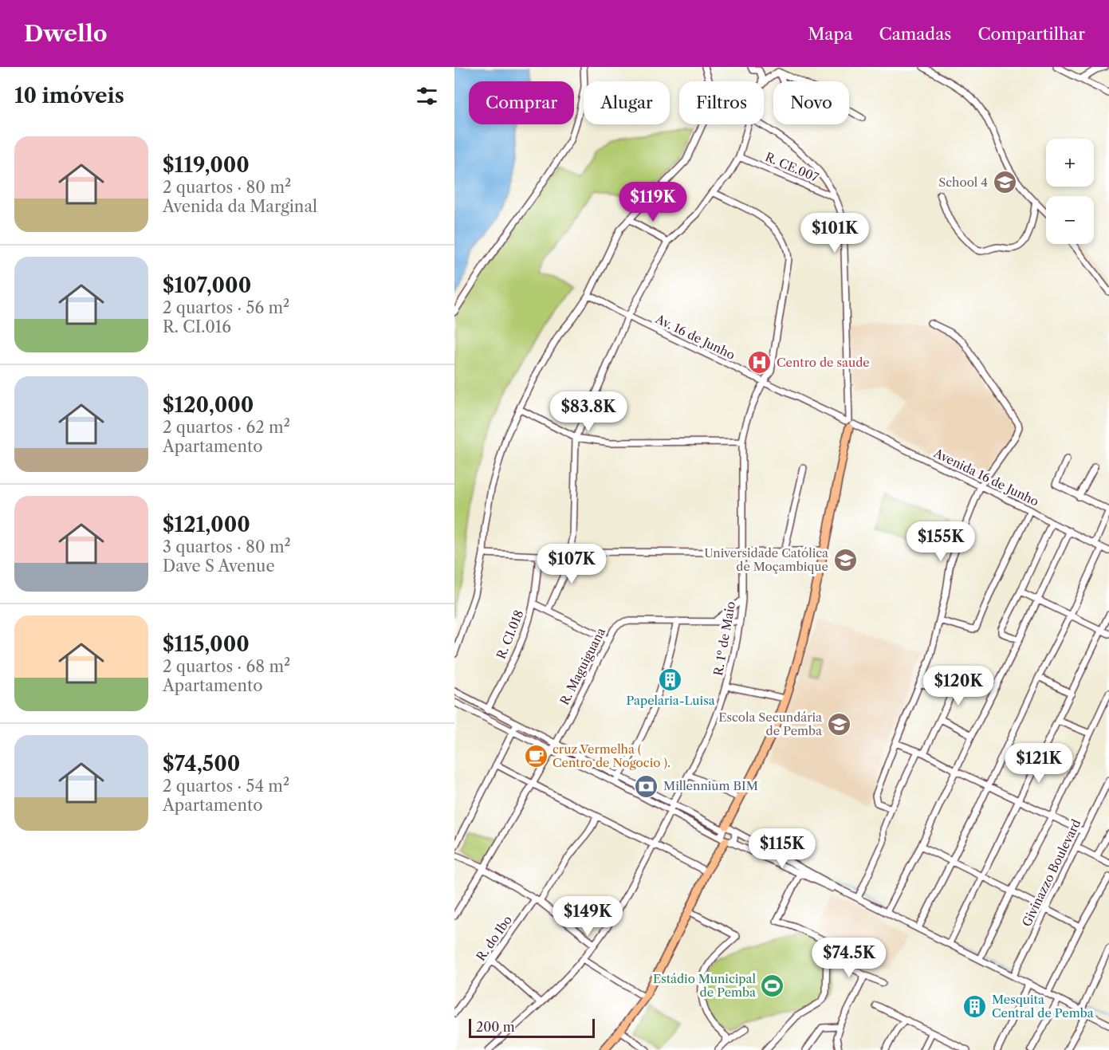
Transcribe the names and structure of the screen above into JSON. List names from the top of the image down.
{
  "streets": {
    "street": [
      "R. CE.007",
      "Av. 16 de Junho",
      "Avenida 16 de Junho",
      "R. CI.018",
      "R. 1º de Maio",
      "R. Maguiguana",
      "Givinazzo Boulevard",
      "R. do Ibo"
    ]
  },
  "crossings": [
    ["Av. 16 de Junho", "Avenida 16 de Junho"],
    ["Av. 16 de Junho", "R. 1º de Maio"],
    ["R. 1º de Maio", "R. Maguiguana"]
  ],
  "places": {
    "school or university": ["School 4", "Universidade Católica de Moçambique", "Escola Secundária de Pemba"],
    "hospital": ["Centro de saude"],
    "building": ["Papelaria-Luisa", "Mesquita Central de Pemba"],
    "cafe": ["cruz Vermelha ( Centro de Nogocio )."],
    "bank": ["Millennium BIM"],
    "sports": ["Estádio Municipal de Pemba"]
  },
  "scale_bar": "200 m",
  "page": {
    "header": "Dwello",
    "nav": ["Mapa", "Camadas", "Compartilhar"],
    "heading": "10 imóveis",
    "chip": [
      "Comprar",
      "Alugar",
      "Filtros",
      "Novo"
    ],
    "list": [
      {
        "name": "$119,000",
        "note": "2 quartos · 80 m² · Avenida da Marginal"
      },
      {
        "name": "$107,000",
        "note": "2 quartos · 56 m² · R. CI.016"
      },
      {
        "name": "$120,000",
        "note": "2 quartos · 62 m² · Apartamento"
      },
      {
        "name": "$121,000",
        "note": "3 quartos · 80 m² · Dave S Avenue"
      },
      {
        "name": "$115,000",
        "note": "2 quartos · 68 m² · Apartamento"
      },
      {
        "name": "$74,500",
        "note": "2 quartos · 54 m² · Apartamento"
      }
    ],
    "map_buttons": ["+", "−"],
    "price": [
      "$119K",
      "$101K",
      "$83.8K",
      "$155K",
      "$107K",
      "$120K",
      "$121K",
      "$115K",
      "$149K",
      "$74.5K"
    ],
    "scale": "200 m"
  }
}
